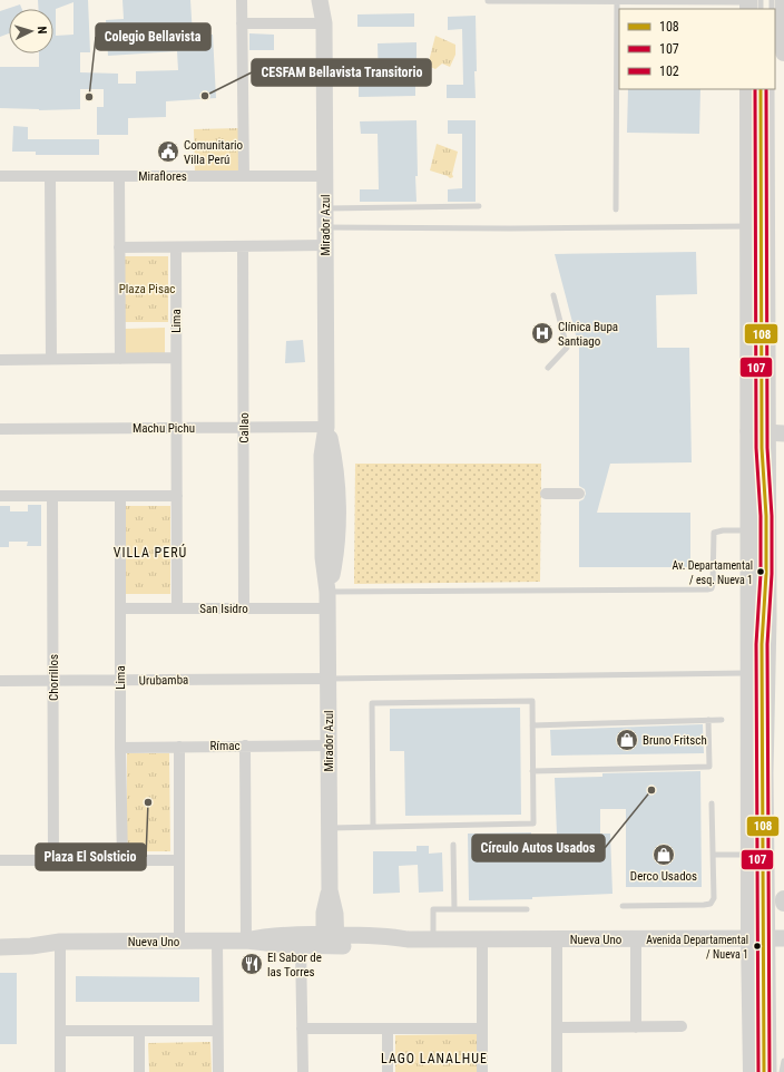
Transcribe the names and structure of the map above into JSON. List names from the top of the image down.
{
  "streets": {
    "street": [
      "Miraflores",
      "Mirador Azul",
      "Lima",
      "Machu Pichu",
      "Callao",
      "San Isidro",
      "Chorrillos",
      "Urubamba",
      "Rímac",
      "Nueva Uno"
    ]
  },
  "crossings": [
    ["Miraflores", "Mirador Azul"],
    ["Mirador Azul", "Machu Pichu"],
    ["Mirador Azul", "San Isidro"],
    ["Mirador Azul", "Urubamba"],
    ["Mirador Azul", "Rímac"],
    ["Mirador Azul", "Nueva Uno"],
    ["Lima", "Machu Pichu"],
    ["Lima", "San Isidro"],
    ["Lima", "Urubamba"],
    ["Lima", "Rímac"],
    ["Machu Pichu", "Callao"],
    ["Callao", "San Isidro"],
    ["Chorrillos", "Urubamba"]
  ],
  "districts": ["VILLA PERÚ", "LAGO LANALHUE"],
  "parks": ["Plaza Pisac"],
  "places": {
    "other": [
      "CESFAM Bellavista Transitorio",
      "Colegio Bellavista",
      "Av. Departamental / esq. Nueva 1",
      "Círculo Autos Usados",
      "Plaza El Solsticio",
      "Avenida Departamental / Nueva 1"
    ],
    "public building": ["Comunitario Villa Perú"],
    "hospital": ["Clínica Bupa Santiago"],
    "shop": ["Bruno Fritsch", "Derco Usados"],
    "restaurant": ["El Sabor de las Torres"]
  },
  "lines": ["transit line 108", "transit line 107", "transit line 102"],
  "legend": ["108", "107", "102"],
  "north": "right"
}
